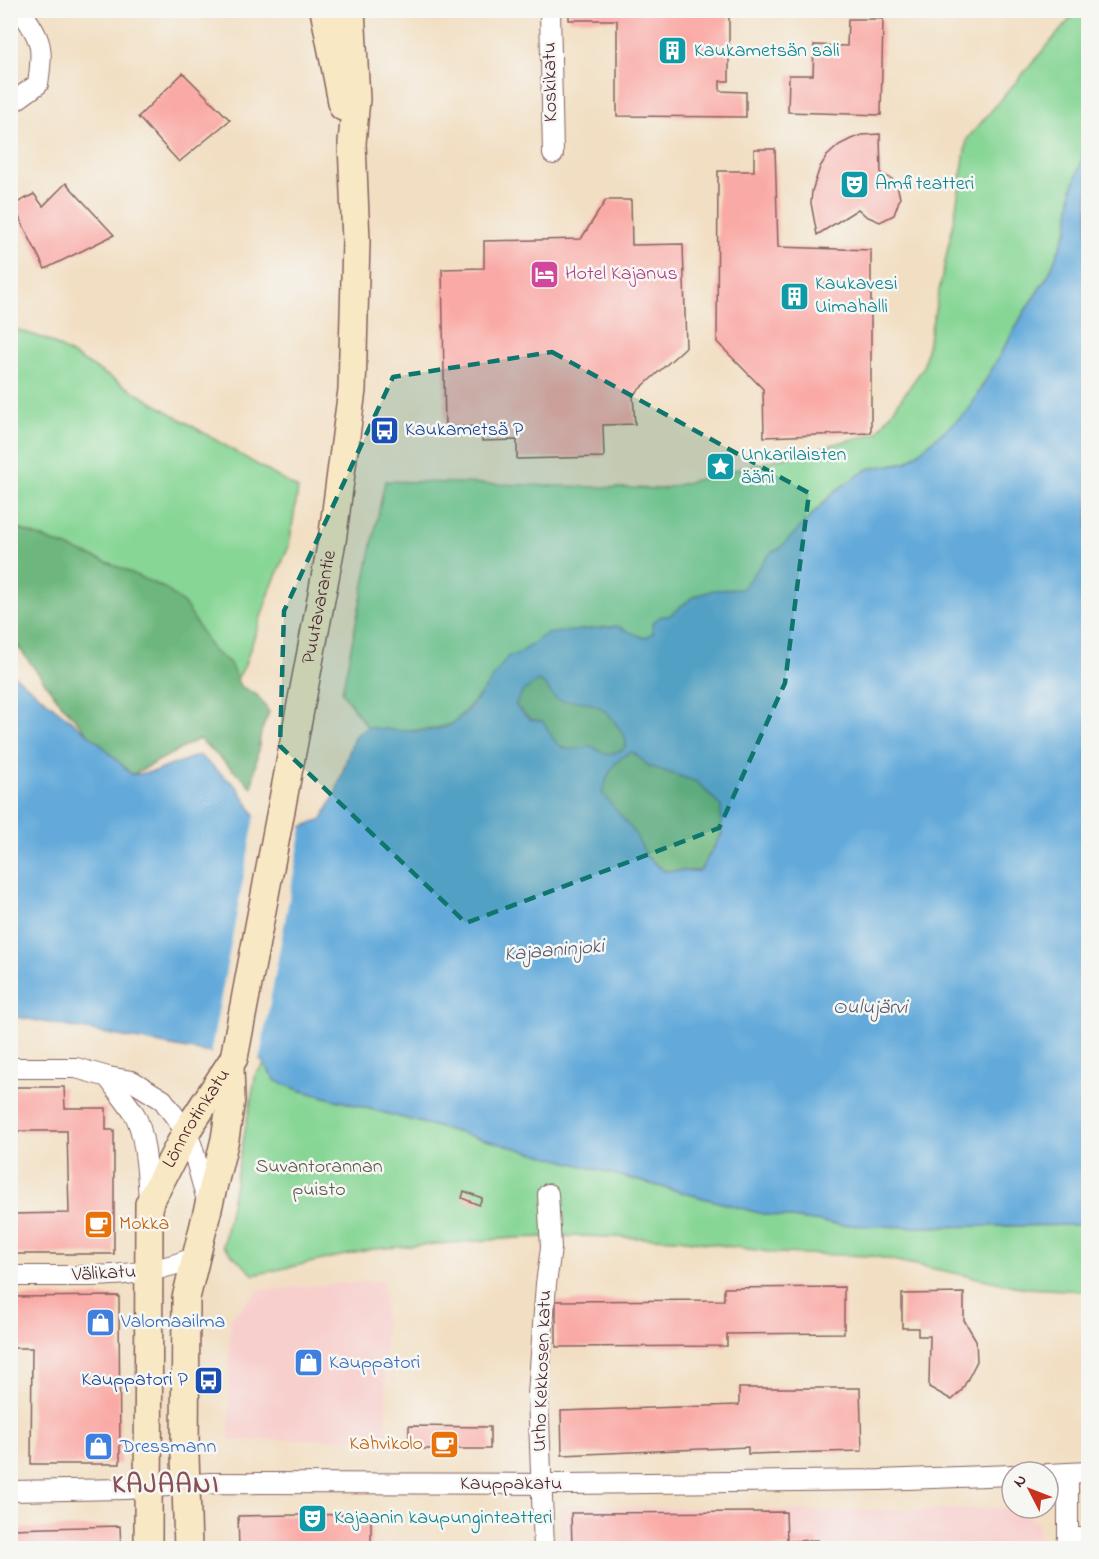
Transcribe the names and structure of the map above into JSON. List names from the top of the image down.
{
  "streets": {
    "main road": ["Puutavarantie", "Lönnrotinkatu"],
    "street": [
      "Koskikatu",
      "Välikatu",
      "Urho Kekkosen katu",
      "Kauppakatu"
    ]
  },
  "crossings": [
    ["Puutavarantie", "Lönnrotinkatu"],
    ["Lönnrotinkatu", "Välikatu"],
    ["Lönnrotinkatu", "Kauppakatu"],
    ["Urho Kekkosen katu", "Kauppakatu"]
  ],
  "districts": ["KAJAANI"],
  "water": ["Kajaaninjoki", "Oulujärvi"],
  "parks": ["Suvantorannan puisto"],
  "places": {
    "building": ["Kaukametsän sali", "Kaukavesi Uimahalli"],
    "theatre": ["Amfiteatteri", "Kajaanin kaupunginteatteri"],
    "hotel": ["Hotel Kajanus"],
    "bus stop": ["Kaukametsä P", "Kauppatori P"],
    "place": ["Unkarilaisten ääni"],
    "cafe": ["Mokka", "Kahvikolo"],
    "shop": ["Valomaailma", "Kauppatori", "Dressmann"]
  },
  "north": "top left"
}
